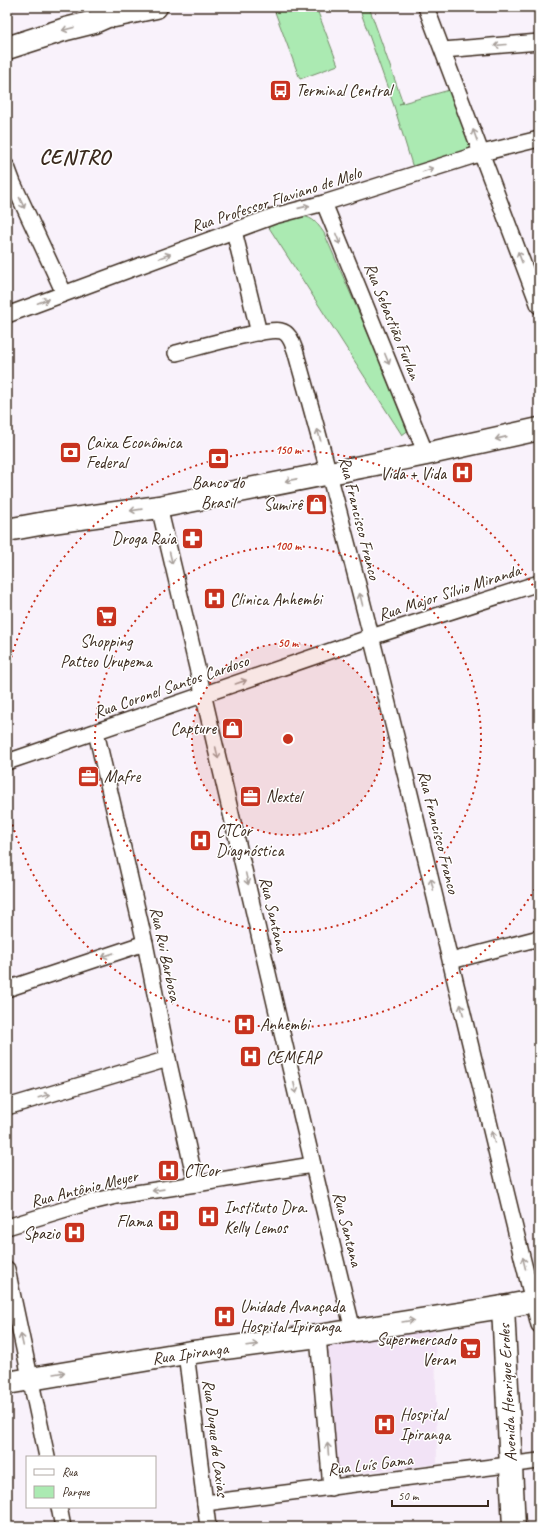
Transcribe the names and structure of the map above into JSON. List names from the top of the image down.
{
  "streets": {
    "main road": ["Rua Ipiranga", "Avenida Henrique Eroles"],
    "street": [
      "Rua Professor Flaviano de Melo",
      "Rua Sebastião Furlan",
      "Rua Francisco Franco",
      "Rua Major Sílvio Miranda",
      "Rua Coronel Santos Cardoso",
      "Rua Santana",
      "Rua Rui Barbosa",
      "Rua Antônio Meyer",
      "Rua Duque de Caxias",
      "Rua Luís Gama"
    ]
  },
  "crossings": [
    ["Rua Professor Flaviano de Melo", "Rua Sebastião Furlan"],
    ["Rua Francisco Franco", "Rua Major Sílvio Miranda"],
    ["Rua Francisco Franco", "Rua Coronel Santos Cardoso"],
    ["Rua Francisco Franco", "Rua Ipiranga"],
    ["Rua Major Sílvio Miranda", "Rua Coronel Santos Cardoso"],
    ["Rua Coronel Santos Cardoso", "Rua Santana"],
    ["Rua Coronel Santos Cardoso", "Rua Rui Barbosa"],
    ["Rua Santana", "Rua Antônio Meyer"],
    ["Rua Santana", "Rua Ipiranga"],
    ["Rua Rui Barbosa", "Rua Antônio Meyer"],
    ["Rua Ipiranga", "Avenida Henrique Eroles"],
    ["Rua Ipiranga", "Rua Duque de Caxias"],
    ["Avenida Henrique Eroles", "Rua Luís Gama"],
    ["Rua Duque de Caxias", "Rua Luís Gama"]
  ],
  "one_way": [
    "Rua Professor Flaviano de Melo",
    "Rua Francisco Franco",
    "Rua Coronel Santos Cardoso",
    "Rua Santana",
    "Rua Ipiranga"
  ],
  "districts": ["CENTRO"],
  "places": {
    "bus stop": ["Terminal Central"],
    "bank": ["Caixa Econômica Federal", "Banco do Brasil"],
    "hospital": [
      "Vida + Vida",
      "Clinica Anhembi",
      "CTCor Diagnóstica",
      "Anhembi",
      "CEMEAP",
      "CTCor",
      "Instituto Dra. Kelly Lemos",
      "Flama",
      "Spazio",
      "Unidade Avançada Hospital Ipiranga",
      "Hospital Ipiranga"
    ],
    "shop": ["Sumirê", "Capture"],
    "pharmacy": ["Droga Raia"],
    "supermarket": ["Shopping Patteo Urupema", "Supermercado Veran"],
    "office": ["Mafre", "Nextel"]
  },
  "legend": ["Rua", "Parque"],
  "scale_bar": "50 m",
  "rings": ["150 m", "100 m", "50 m"]
}
